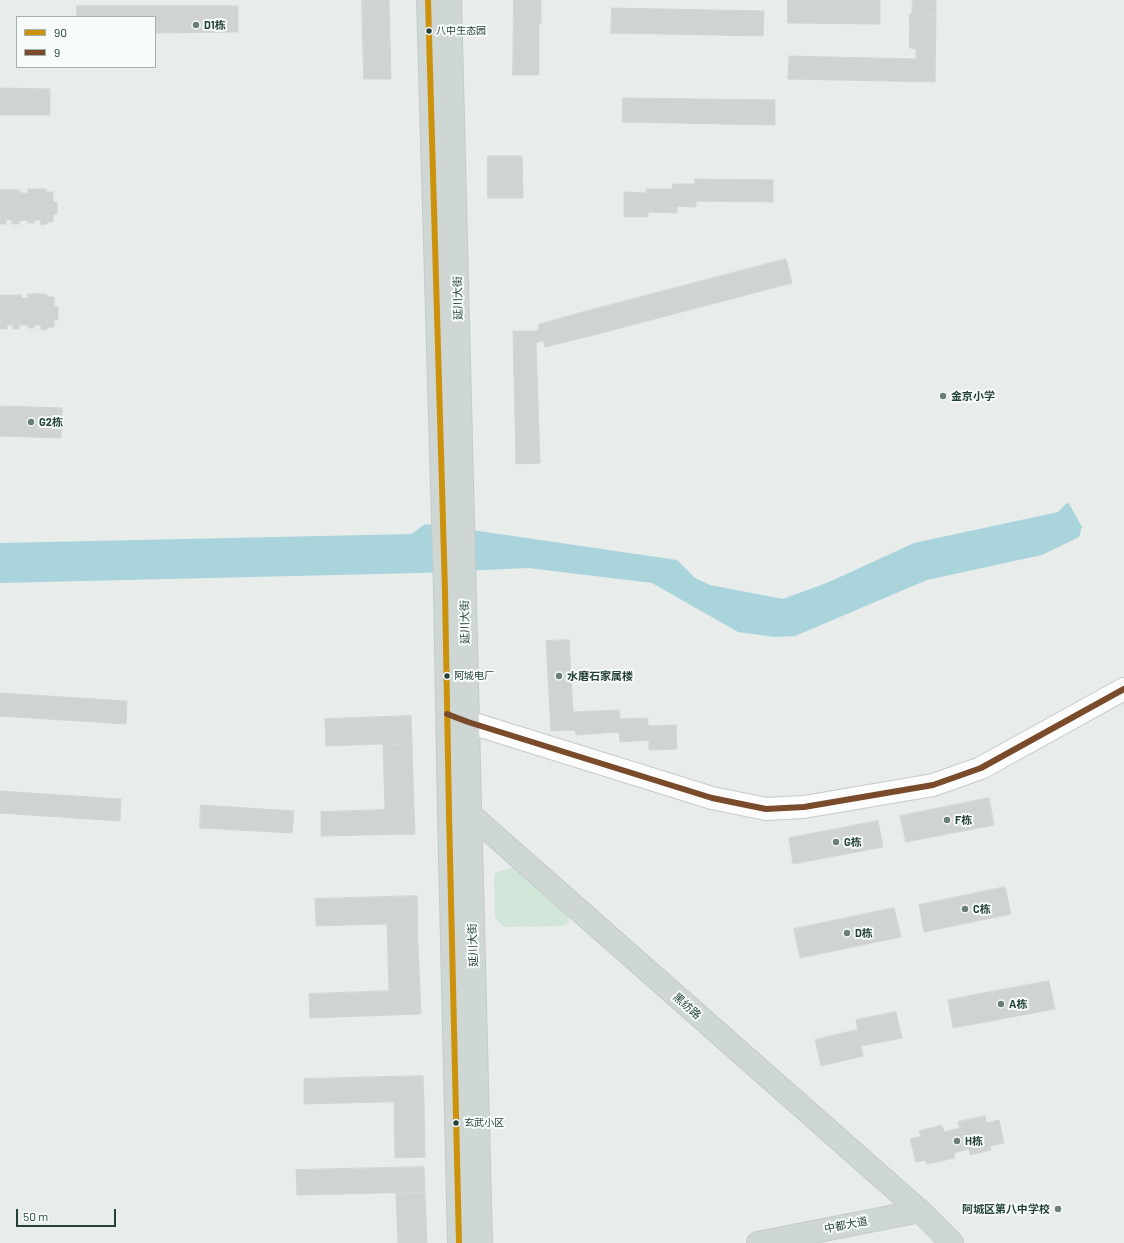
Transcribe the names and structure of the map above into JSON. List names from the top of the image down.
{
  "streets": {
    "main road": ["延川大街", "黑纺路", "中都大道"]
  },
  "crossings": [
    ["延川大街", "黑纺路"],
    ["黑纺路", "中都大道"]
  ],
  "places": [
    "D1栋",
    "八中生态园",
    "金京小学",
    "G2栋",
    "阿城电厂",
    "水磨石家属楼",
    "F栋",
    "G栋",
    "C栋",
    "D栋",
    "A栋",
    "玄武小区",
    "H栋",
    "阿城区第八中学校"
  ],
  "lines": ["transit line 90", "transit line 9"],
  "legend": ["90", "9"],
  "scale_bar": "50 m"
}
